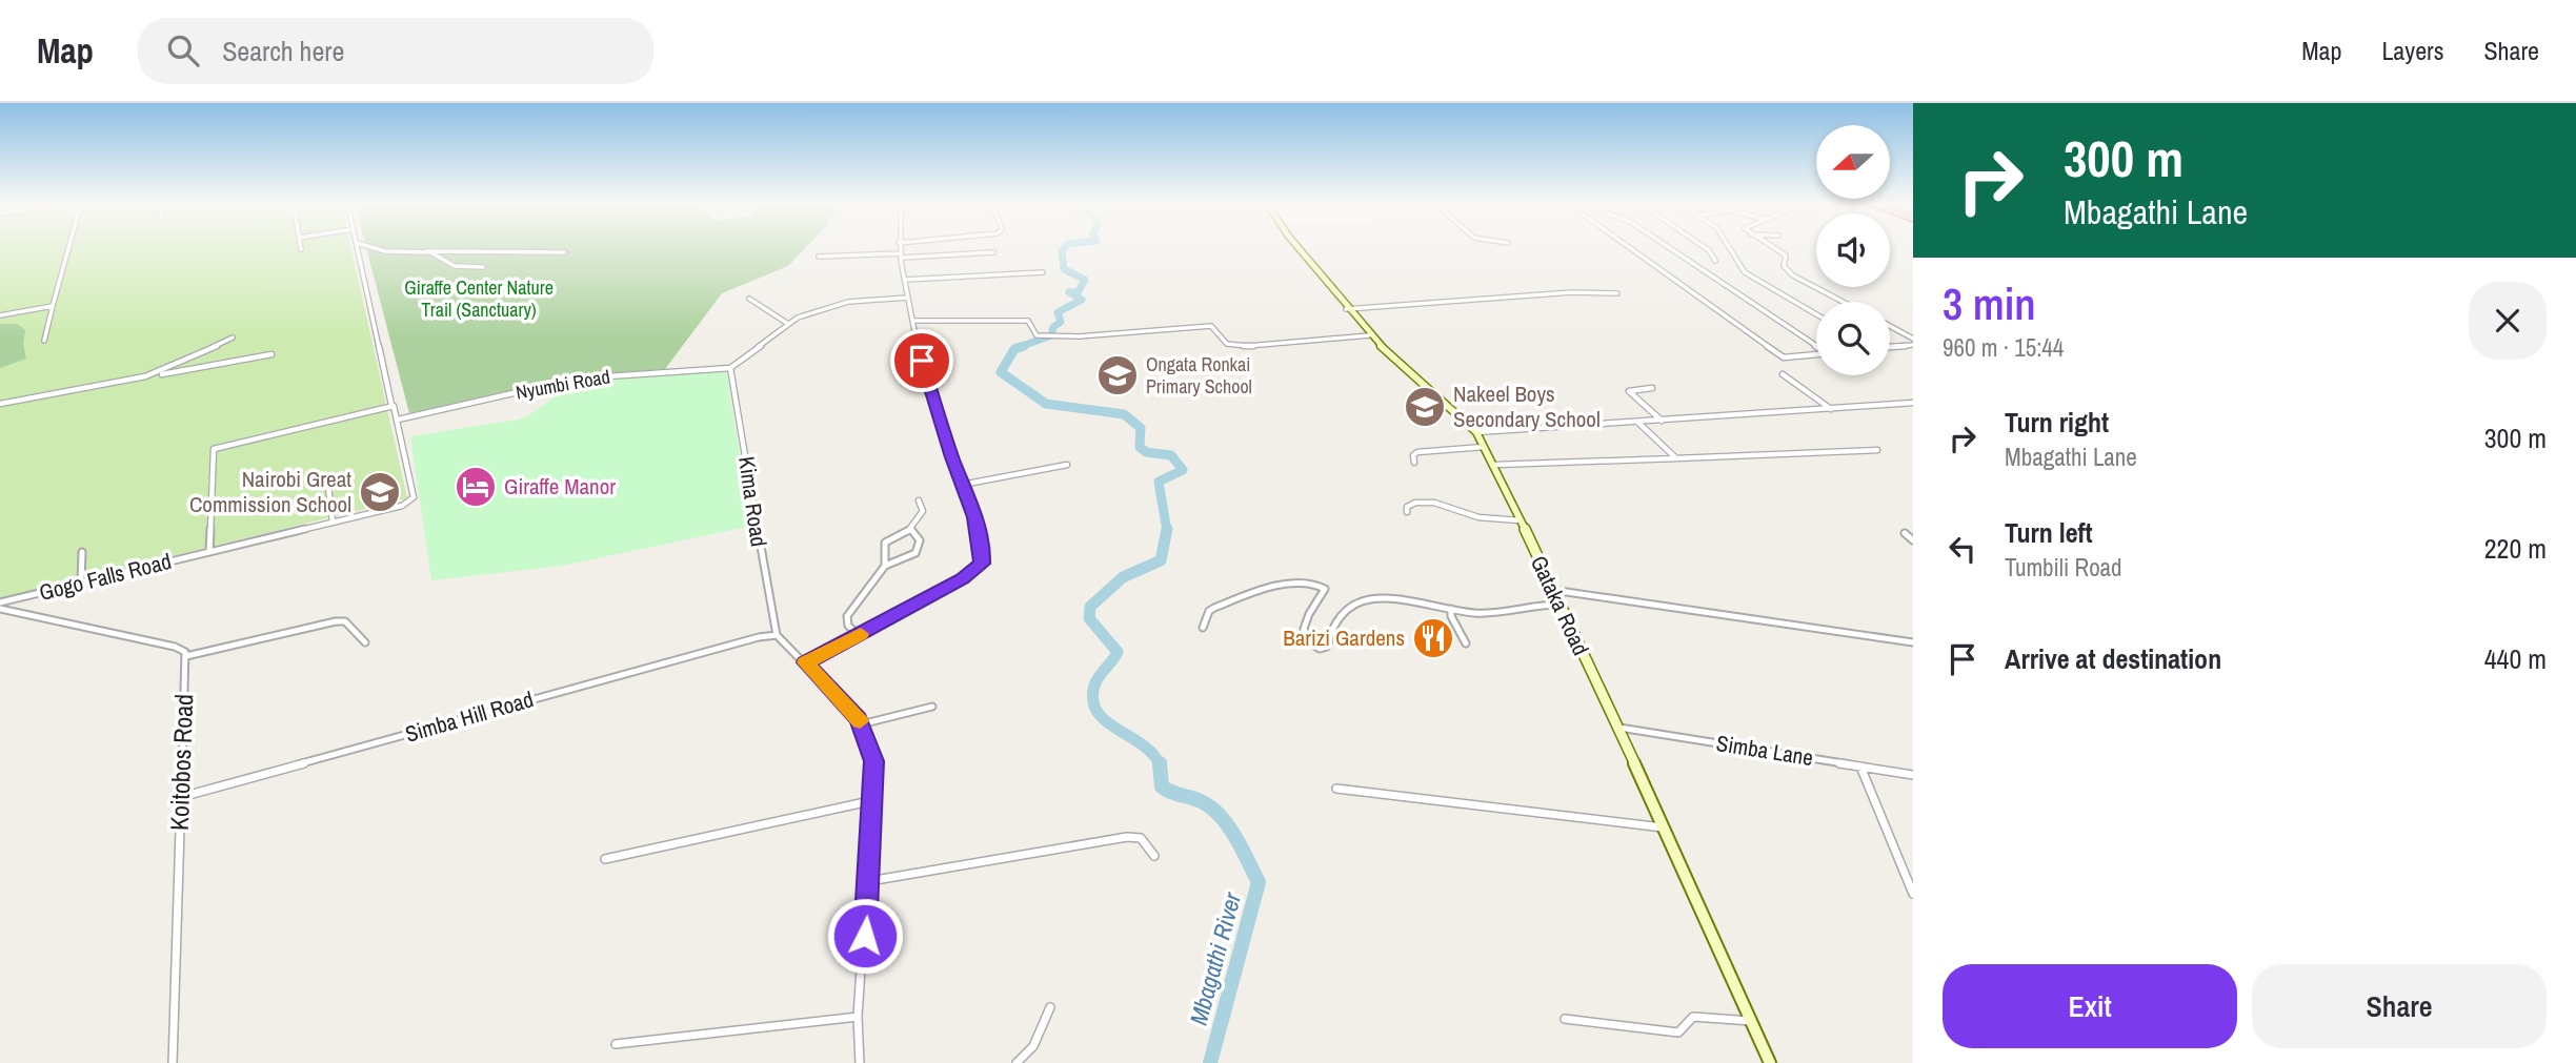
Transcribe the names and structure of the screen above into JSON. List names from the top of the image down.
{
  "streets": {
    "street": [
      "Nyumbi Road",
      "Kima Road",
      "Gogo Falls Road",
      "Gataka Road",
      "Simba Hill Road",
      "Simba Lane",
      "Koitobos Road"
    ]
  },
  "crossings": [
    ["Nyumbi Road", "Kima Road"],
    ["Nyumbi Road", "Gogo Falls Road"],
    ["Kima Road", "Simba Hill Road"],
    ["Gataka Road", "Simba Lane"],
    ["Simba Hill Road", "Koitobos Road"]
  ],
  "water": ["Mbagathi River"],
  "parks": ["Giraffe Center Nature Trail (Sanctuary)"],
  "places": {
    "school or university": ["Ongata Ronkai Primary School", "Nakeel Boys Secondary School", "Nairobi Great Commission School"],
    "hotel": ["Giraffe Manor"],
    "restaurant": ["Barizi Gardens"]
  },
  "north": "left",
  "page": {
    "header": "Map",
    "search": "Search here",
    "nav": ["Map", "Layers", "Share"],
    "turn": ["300 m", "Mbagathi Lane"],
    "heading": ["3 min", "960 m · 15:44"],
    "list": [
      {
        "name": "Turn right",
        "note": "Mbagathi Lane",
        "value": "300 m"
      },
      {
        "name": "Turn left",
        "note": "Tumbili Road",
        "value": "220 m"
      },
      {
        "name": "Arrive at destination",
        "value": "440 m"
      }
    ],
    "buttons": ["Exit", "Share"]
  }
}
